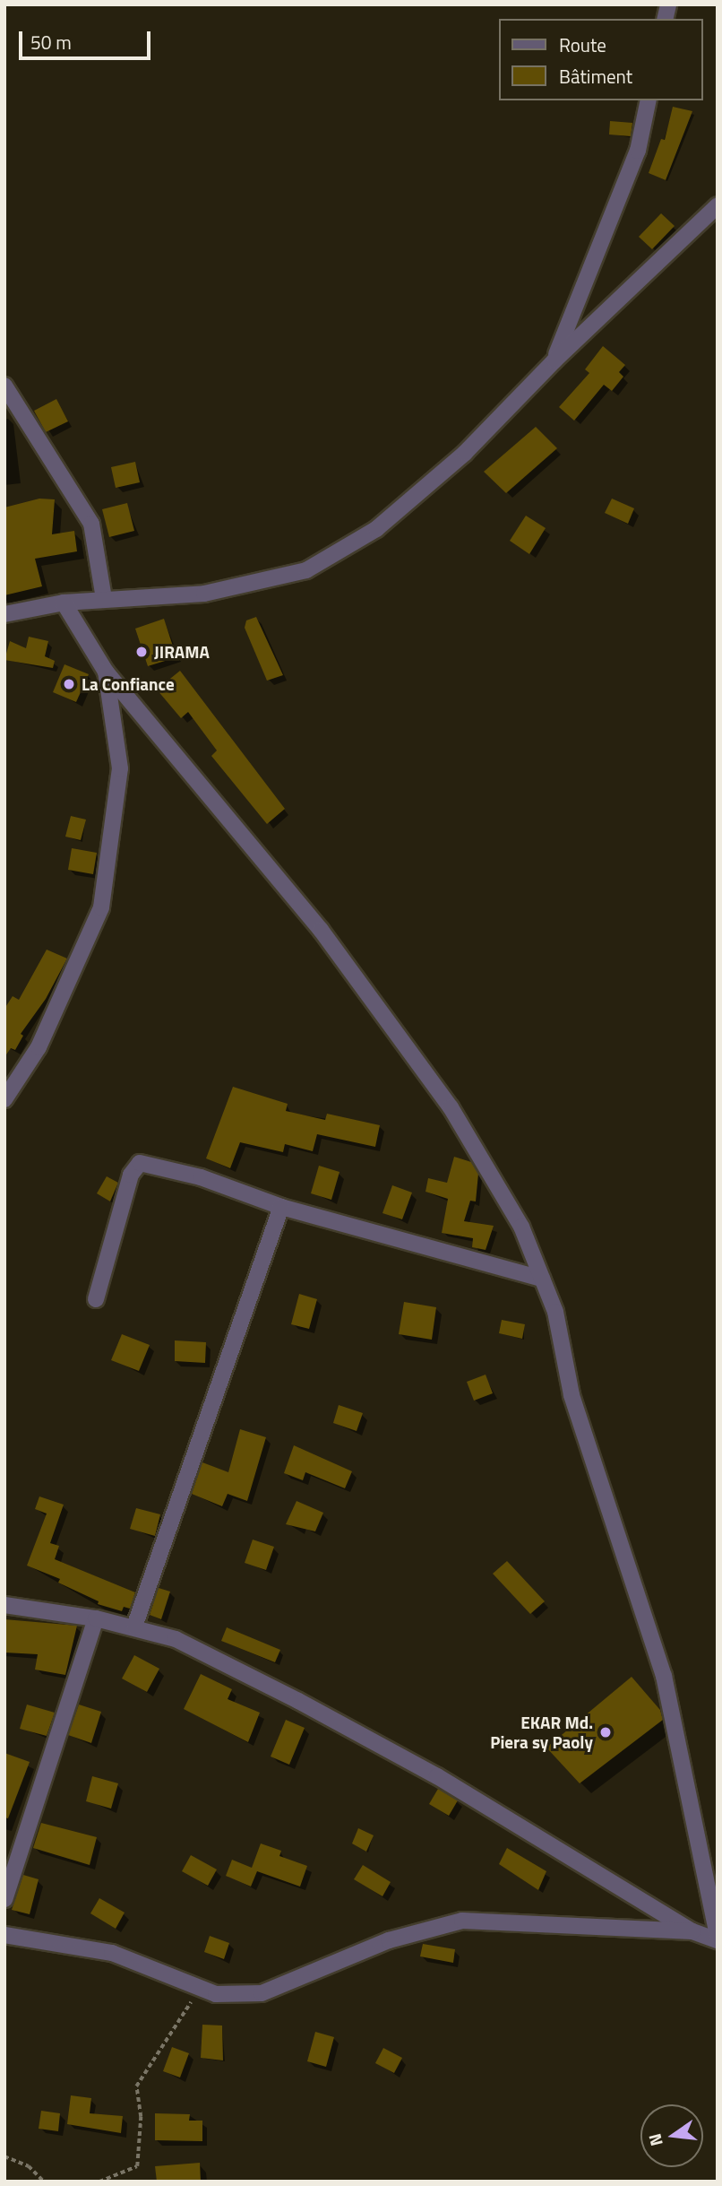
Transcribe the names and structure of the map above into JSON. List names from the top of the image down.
{
  "places": ["JIRAMA", "La Confiance", "EKAR Md. Piera sy Paoly"],
  "legend": ["Route", "Bâtiment"],
  "scale_bar": "50 m",
  "north": "left"
}
